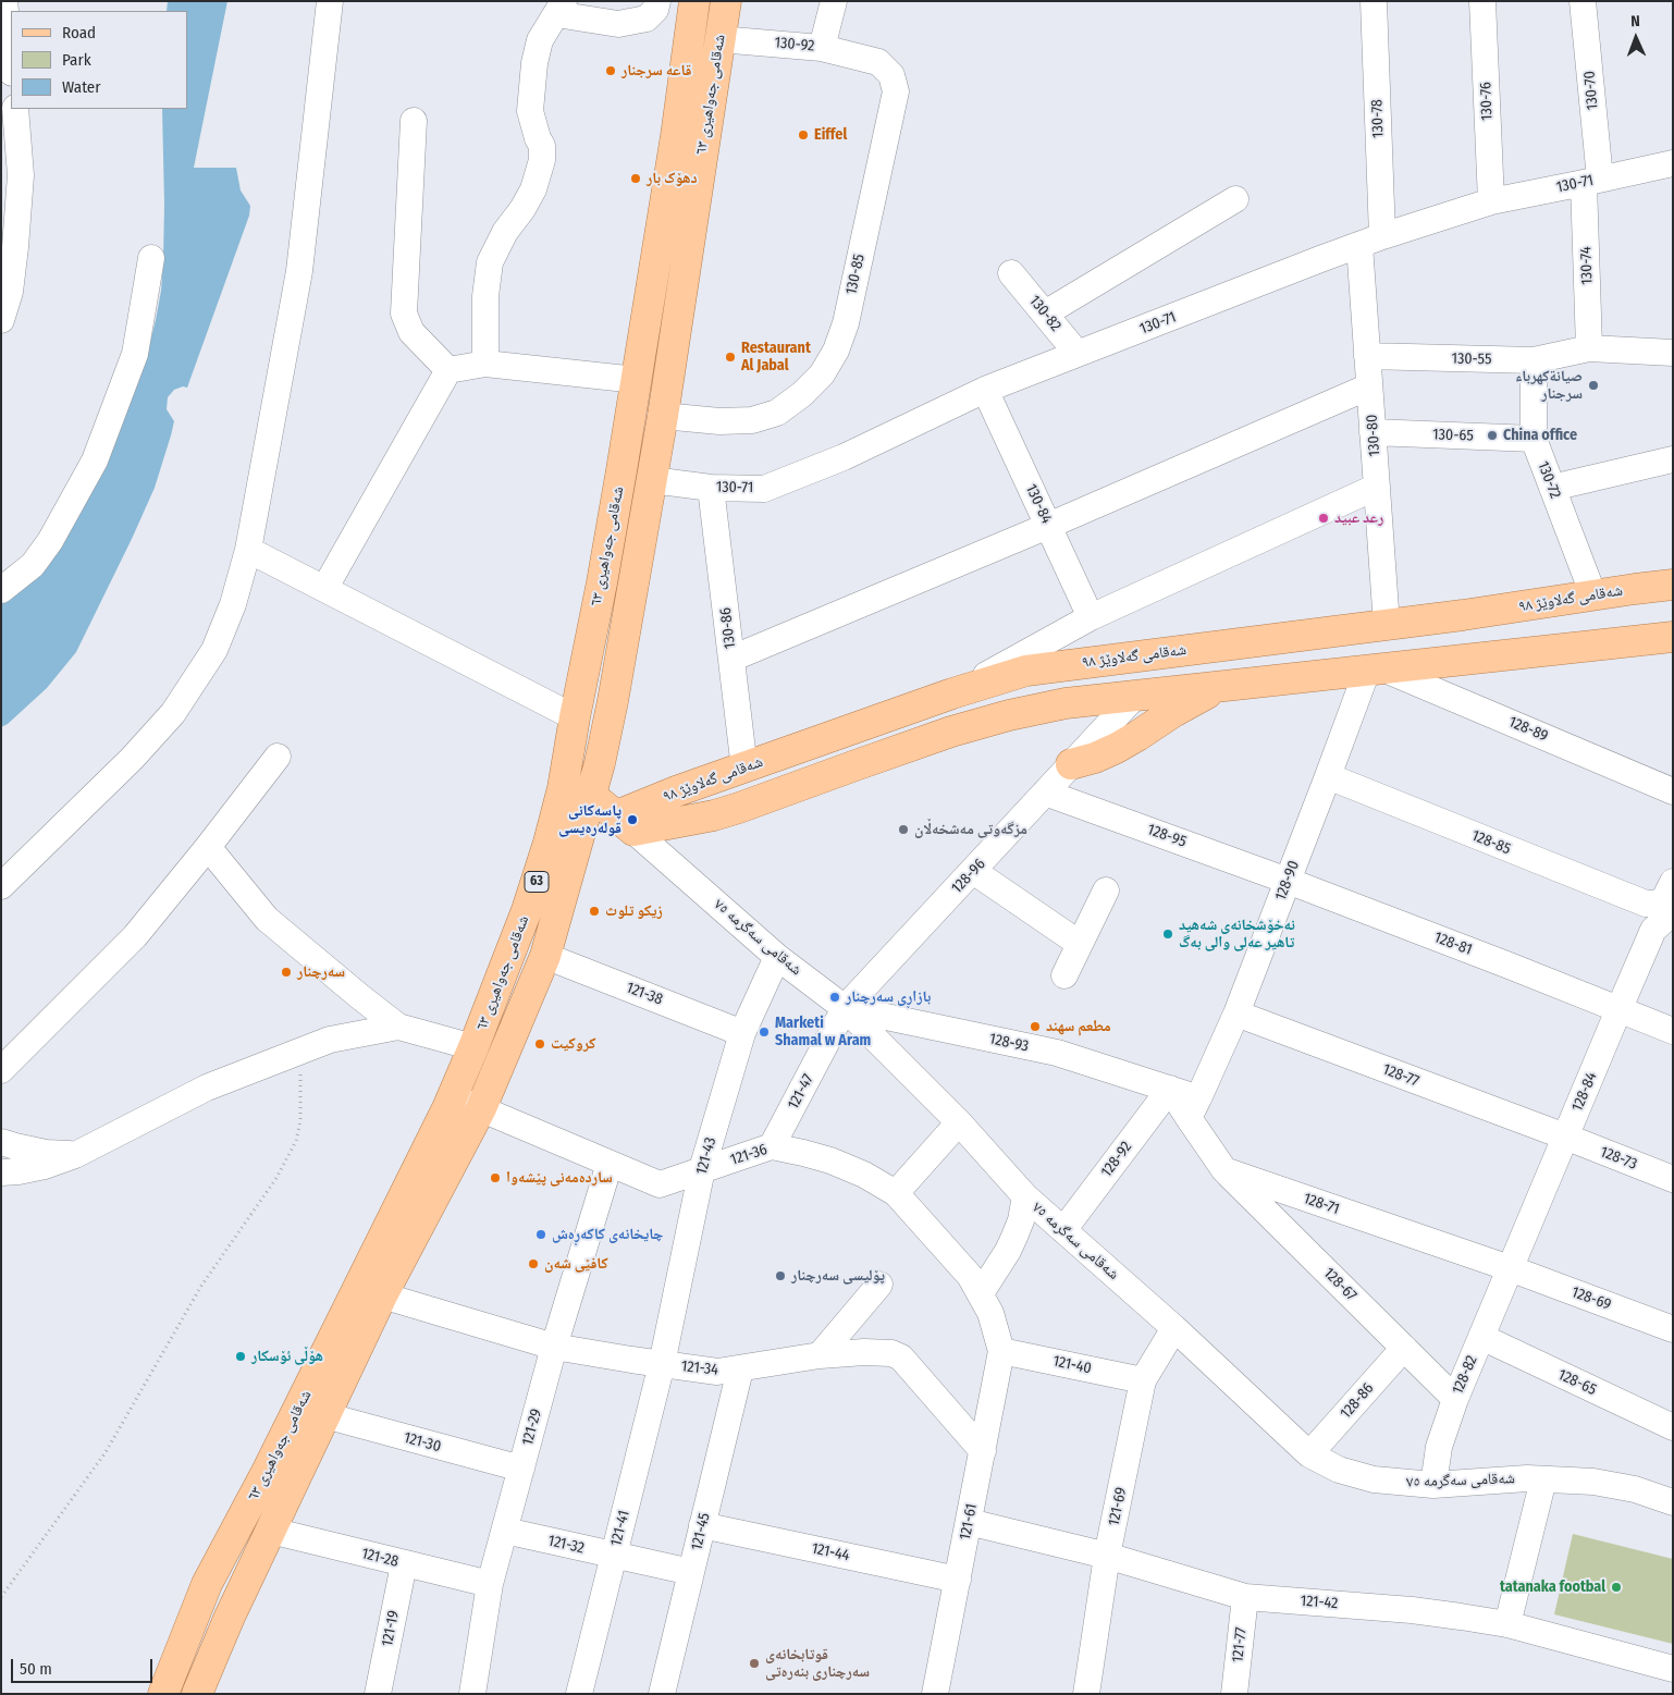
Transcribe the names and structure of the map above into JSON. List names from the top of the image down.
{
  "streets": {
    "main road": [
      "شەقامی جەواهیری ٦٣",
      "شەقامی گەلاوێژ ٩٨",
      "63",
      "شەقامی سەگرمە ٧٥"
    ],
    "street": [
      "130-92",
      "130-70",
      "130-76",
      "130-78",
      "130-71",
      "130-74",
      "130-85",
      "130-82",
      "130-55",
      "130-80",
      "130-65",
      "130-72",
      "130-84",
      "130-86",
      "128-89",
      "128-95",
      "128-85",
      "128-96",
      "128-90",
      "128-81",
      "121-38",
      "128-93",
      "128-77",
      "121-47",
      "128-84",
      "121-36",
      "121-43",
      "128-73",
      "128-92",
      "128-71",
      "128-67",
      "128-69",
      "121-40",
      "121-34",
      "128-82",
      "128-65",
      "128-86",
      "121-29",
      "121-30",
      "121-69",
      "121-61",
      "121-41",
      "121-45",
      "121-32",
      "121-44",
      "121-28",
      "121-42",
      "121-19",
      "121-77"
    ]
  },
  "crossings": [
    ["130-92", "شەقامی جەواهیری ٦٣"],
    ["130-92", "130-85"],
    ["130-70", "130-71"],
    ["130-70", "130-74"],
    ["شەقامی جەواهیری ٦٣", "130-71"],
    ["شەقامی جەواهیری ٦٣", "130-85"],
    ["شەقامی جەواهیری ٦٣", "شەقامی سەگرمە ٧٥"],
    ["شەقامی جەواهیری ٦٣", "121-38"],
    ["شەقامی جەواهیری ٦٣", "121-36"],
    ["شەقامی جەواهیری ٦٣", "121-34"],
    ["شەقامی جەواهیری ٦٣", "121-30"],
    ["شەقامی جەواهیری ٦٣", "121-28"],
    ["130-76", "130-71"],
    ["130-78", "130-71"],
    ["130-78", "130-80"],
    ["130-71", "130-74"],
    ["130-71", "130-82"],
    ["130-71", "130-80"],
    ["130-71", "130-84"],
    ["130-71", "130-86"],
    ["130-74", "130-55"],
    ["130-55", "130-80"],
    ["130-55", "130-72"],
    ["130-80", "130-65"],
    ["130-80", "شەقامی گەلاوێژ ٩٨"],
    ["130-65", "130-72"],
    ["130-72", "شەقامی گەلاوێژ ٩٨"],
    ["شەقامی گەلاوێژ ٩٨", "130-86"],
    ["شەقامی گەلاوێژ ٩٨", "128-89"],
    ["شەقامی گەلاوێژ ٩٨", "128-96"],
    ["شەقامی گەلاوێژ ٩٨", "128-90"],
    ["شەقامی گەلاوێژ ٩٨", "شەقامی سەگرمە ٧٥"],
    ["128-89", "128-90"],
    ["128-95", "128-96"],
    ["128-95", "128-90"],
    ["128-95", "128-81"],
    ["128-85", "128-90"],
    ["128-85", "128-84"],
    ["128-96", "شەقامی سەگرمە ٧٥"],
    ["128-96", "128-93"],
    ["128-96", "121-47"],
    ["128-90", "128-81"],
    ["128-90", "128-77"],
    ["شەقامی سەگرمە ٧٥", "128-93"],
    ["شەقامی سەگرمە ٧٥", "121-47"],
    ["شەقامی سەگرمە ٧٥", "121-43"],
    ["شەقامی سەگرمە ٧٥", "128-92"],
    ["شەقامی سەگرمە ٧٥", "128-82"],
    ["شەقامی سەگرمە ٧٥", "128-86"],
    ["شەقامی سەگرمە ٧٥", "121-69"],
    ["128-81", "128-84"],
    ["121-38", "121-43"],
    ["128-93", "121-47"],
    ["128-93", "128-92"],
    ["128-77", "128-84"],
    ["128-77", "128-73"],
    ["121-47", "121-36"],
    ["128-84", "128-73"],
    ["128-84", "128-71"],
    ["128-84", "128-69"],
    ["128-84", "128-82"],
    ["121-36", "121-43"],
    ["121-36", "121-40"],
    ["121-36", "121-29"],
    ["121-36", "121-61"],
    ["121-43", "121-34"],
    ["121-43", "121-41"],
    ["128-71", "128-67"],
    ["128-71", "128-69"],
    ["128-71", "128-82"],
    ["128-67", "128-82"],
    ["128-67", "128-86"],
    ["128-69", "128-82"],
    ["121-40", "121-69"],
    ["121-40", "121-61"],
    ["121-34", "121-29"],
    ["121-34", "121-61"],
    ["121-34", "121-41"],
    ["121-34", "121-45"],
    ["128-82", "128-65"],
    ["121-29", "121-30"],
    ["121-29", "121-32"],
    ["121-29", "121-28"],
    ["121-69", "121-42"],
    ["121-61", "121-44"],
    ["121-61", "121-42"],
    ["121-41", "121-32"],
    ["121-45", "121-32"],
    ["121-45", "121-44"],
    ["121-28", "121-19"],
    ["121-42", "121-77"]
  ],
  "places": [
    "قاعه سرجنار",
    "Eiffel",
    "دهۆک بار",
    "Restaurant Al Jabal",
    "صيانةكهرباء سرجنار",
    "China office",
    "رعد عبيد",
    "پاسەکانی قولەرەیسی",
    "مزگەوتی مەشخەڵان",
    "زيكو تلوث",
    "نەخۆشخانەی شەهید تاهیر عەلی والی بەگ",
    "سەرچنار",
    "بازاڕی سەرچنار",
    "مطعم سهند",
    "Marketi Shamal w Aram",
    "كروكيت",
    "ساردەمەنی پێشەوا",
    "چایخانەی کاکەڕەش",
    "کافێی شەن",
    "پۆلیسی سەرچنار",
    "هۆڵی ئۆسکار",
    "tatanaka footbal",
    "قوتابخانەی سەرچناری بنەرەتی"
  ],
  "legend": ["Road", "Park", "Water"],
  "scale_bar": "50 m",
  "north": "top"
}
